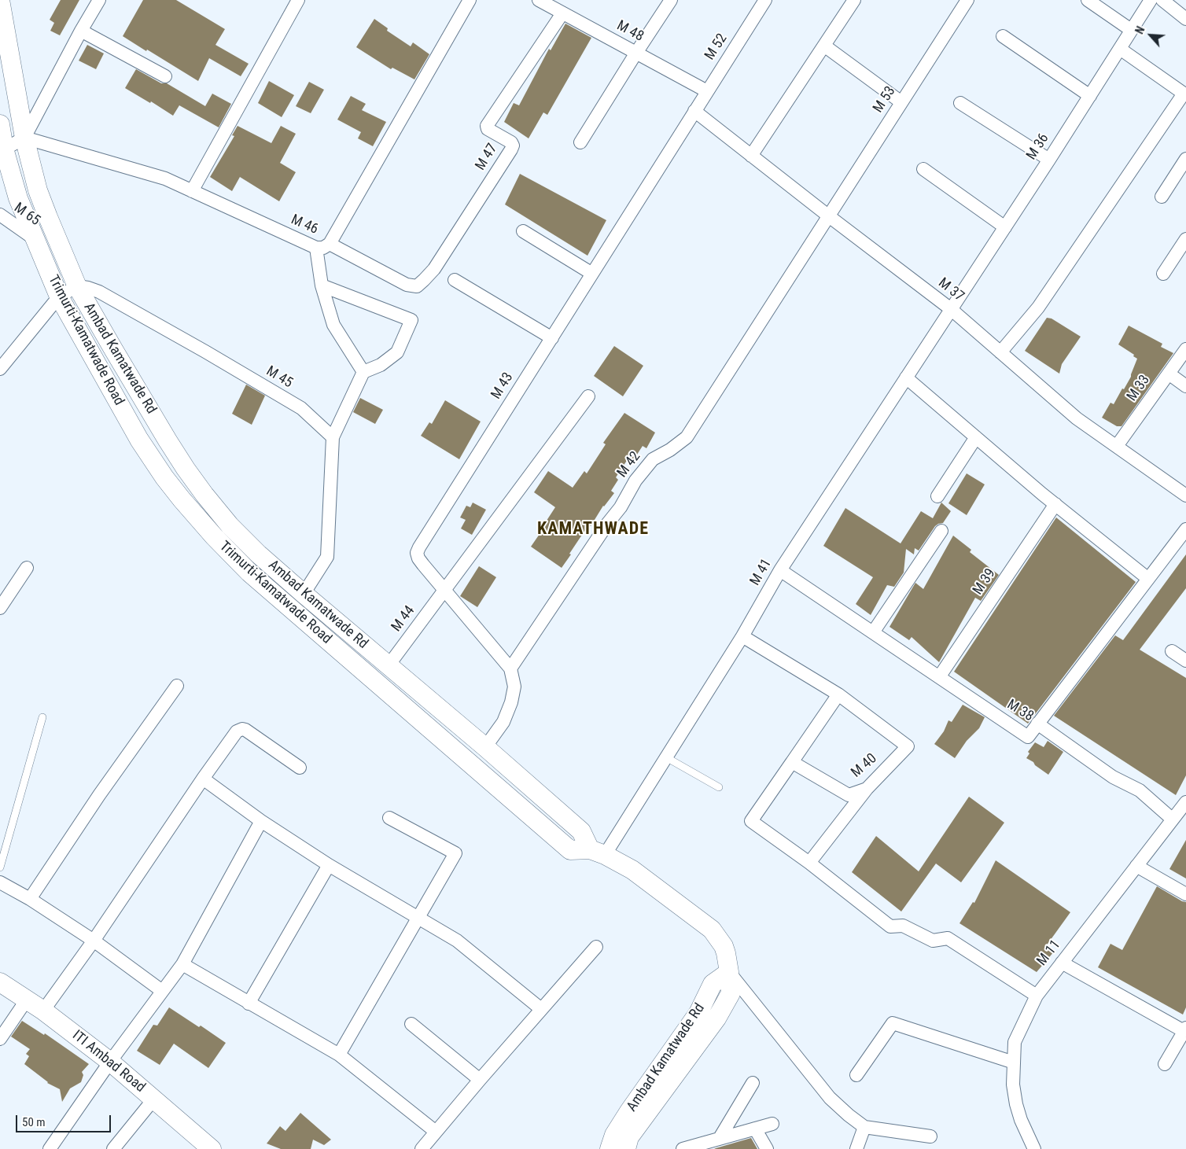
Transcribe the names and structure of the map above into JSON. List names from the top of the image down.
{
  "streets": {
    "street": [
      "M 48",
      "M 52",
      "M 53",
      "M 36",
      "M 47",
      "M 65",
      "M 46",
      "M 37",
      "Trimurti-Kamatwade Road",
      "Ambad Kamatwade Rd",
      "M 45",
      "M 43",
      "M 33",
      "M 42",
      "M 41",
      "M 39",
      "M 44",
      "M 38",
      "M 40",
      "M 11",
      "ITI Ambad Road"
    ]
  },
  "crossings": [
    ["M 48", "M 52"],
    ["M 48", "M 47"],
    ["M 52", "M 37"],
    ["M 52", "M 43"],
    ["M 53", "M 37"],
    ["M 53", "M 42"],
    ["M 36", "M 37"],
    ["M 36", "M 41"],
    ["M 47", "M 46"],
    ["M 65", "Trimurti-Kamatwade Road"],
    ["M 46", "Ambad Kamatwade Rd"],
    ["M 37", "M 43"],
    ["M 37", "M 33"],
    ["M 37", "M 42"],
    ["M 37", "M 41"],
    ["Trimurti-Kamatwade Road", "Ambad Kamatwade Rd"],
    ["Trimurti-Kamatwade Road", "M 41"],
    ["Ambad Kamatwade Rd", "M 45"],
    ["Ambad Kamatwade Rd", "M 41"],
    ["Ambad Kamatwade Rd", "M 44"],
    ["M 43", "M 42"],
    ["M 43", "M 44"],
    ["M 41", "M 38"],
    ["M 41", "M 40"],
    ["M 39", "M 38"]
  ],
  "districts": ["KAMATHWADE"],
  "scale_bar": "50 m",
  "north": "top left"
}
